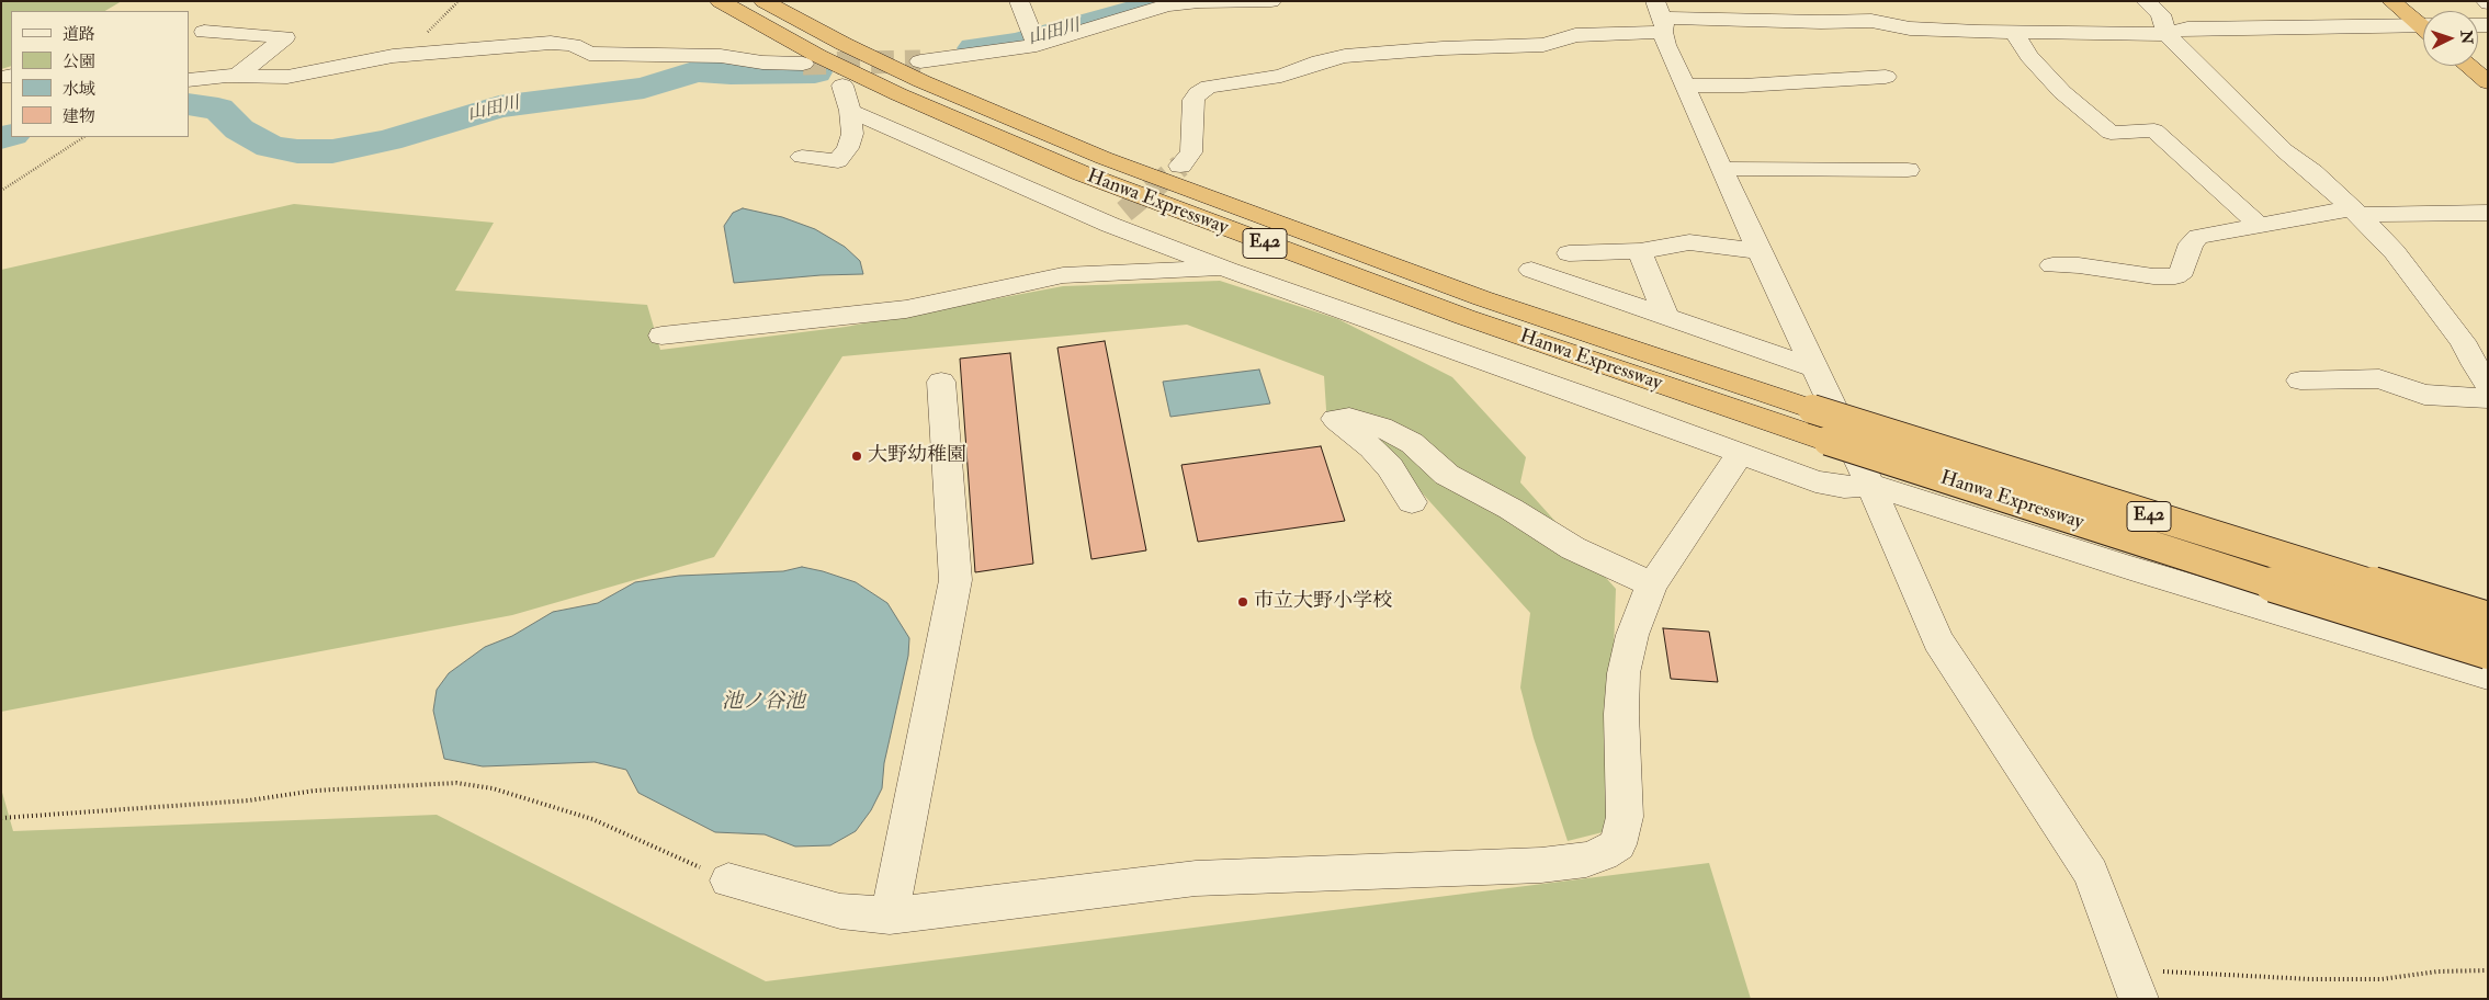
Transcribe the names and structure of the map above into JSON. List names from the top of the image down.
{
  "streets": {
    "highway": ["Hanwa Expressway", "E42"]
  },
  "water": ["山田川", "池ノ谷池"],
  "places": ["大野幼稚園", "市立大野小学校"],
  "legend": [
    "道路",
    "公園",
    "水域",
    "建物"
  ],
  "north": "right"
}
